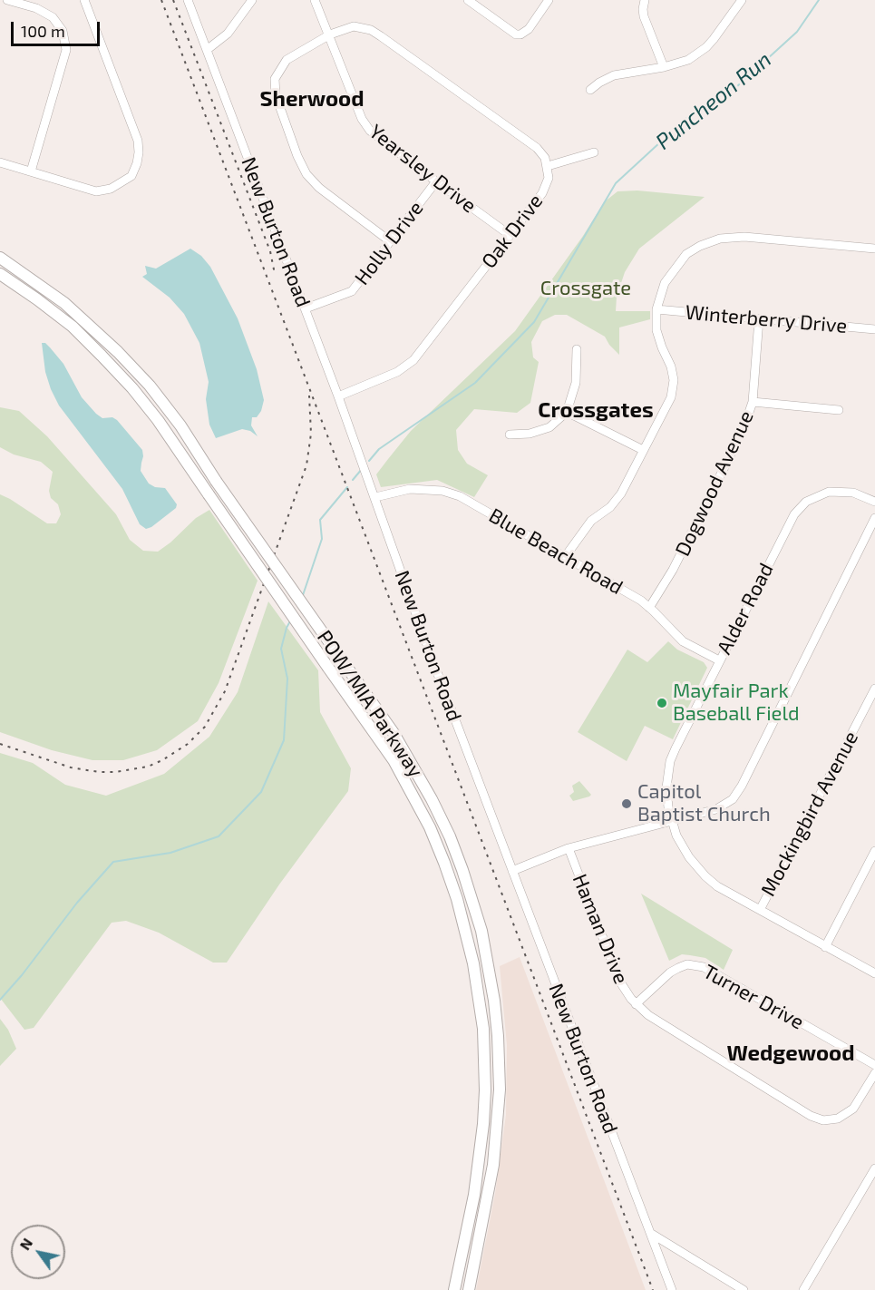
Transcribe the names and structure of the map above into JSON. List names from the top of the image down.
{
  "streets": {
    "main road": ["POW/MIA Parkway"],
    "street": [
      "Yearsley Drive",
      "Oak Drive",
      "New Burton Road",
      "Holly Drive",
      "Winterberry Drive",
      "Dogwood Avenue",
      "Blue Beach Road",
      "Alder Road",
      "Mockingbird Avenue",
      "Haman Drive",
      "Turner Drive"
    ]
  },
  "crossings": [
    ["Yearsley Drive", "Oak Drive"],
    ["Yearsley Drive", "Holly Drive"],
    ["Oak Drive", "New Burton Road"],
    ["Oak Drive", "Holly Drive"],
    ["New Burton Road", "Holly Drive"],
    ["New Burton Road", "Blue Beach Road"],
    ["Winterberry Drive", "Dogwood Avenue"],
    ["Dogwood Avenue", "Blue Beach Road"],
    ["Blue Beach Road", "Alder Road"],
    ["Alder Road", "Mockingbird Avenue"],
    ["Haman Drive", "Turner Drive"]
  ],
  "districts": ["Sherwood", "Crossgates", "Wedgewood"],
  "water": ["Puncheon Run"],
  "parks": ["Crossgate"],
  "places": ["Mayfair Park Baseball Field", "Capitol Baptist Church"],
  "scale_bar": "100 m",
  "north": "top left"
}
